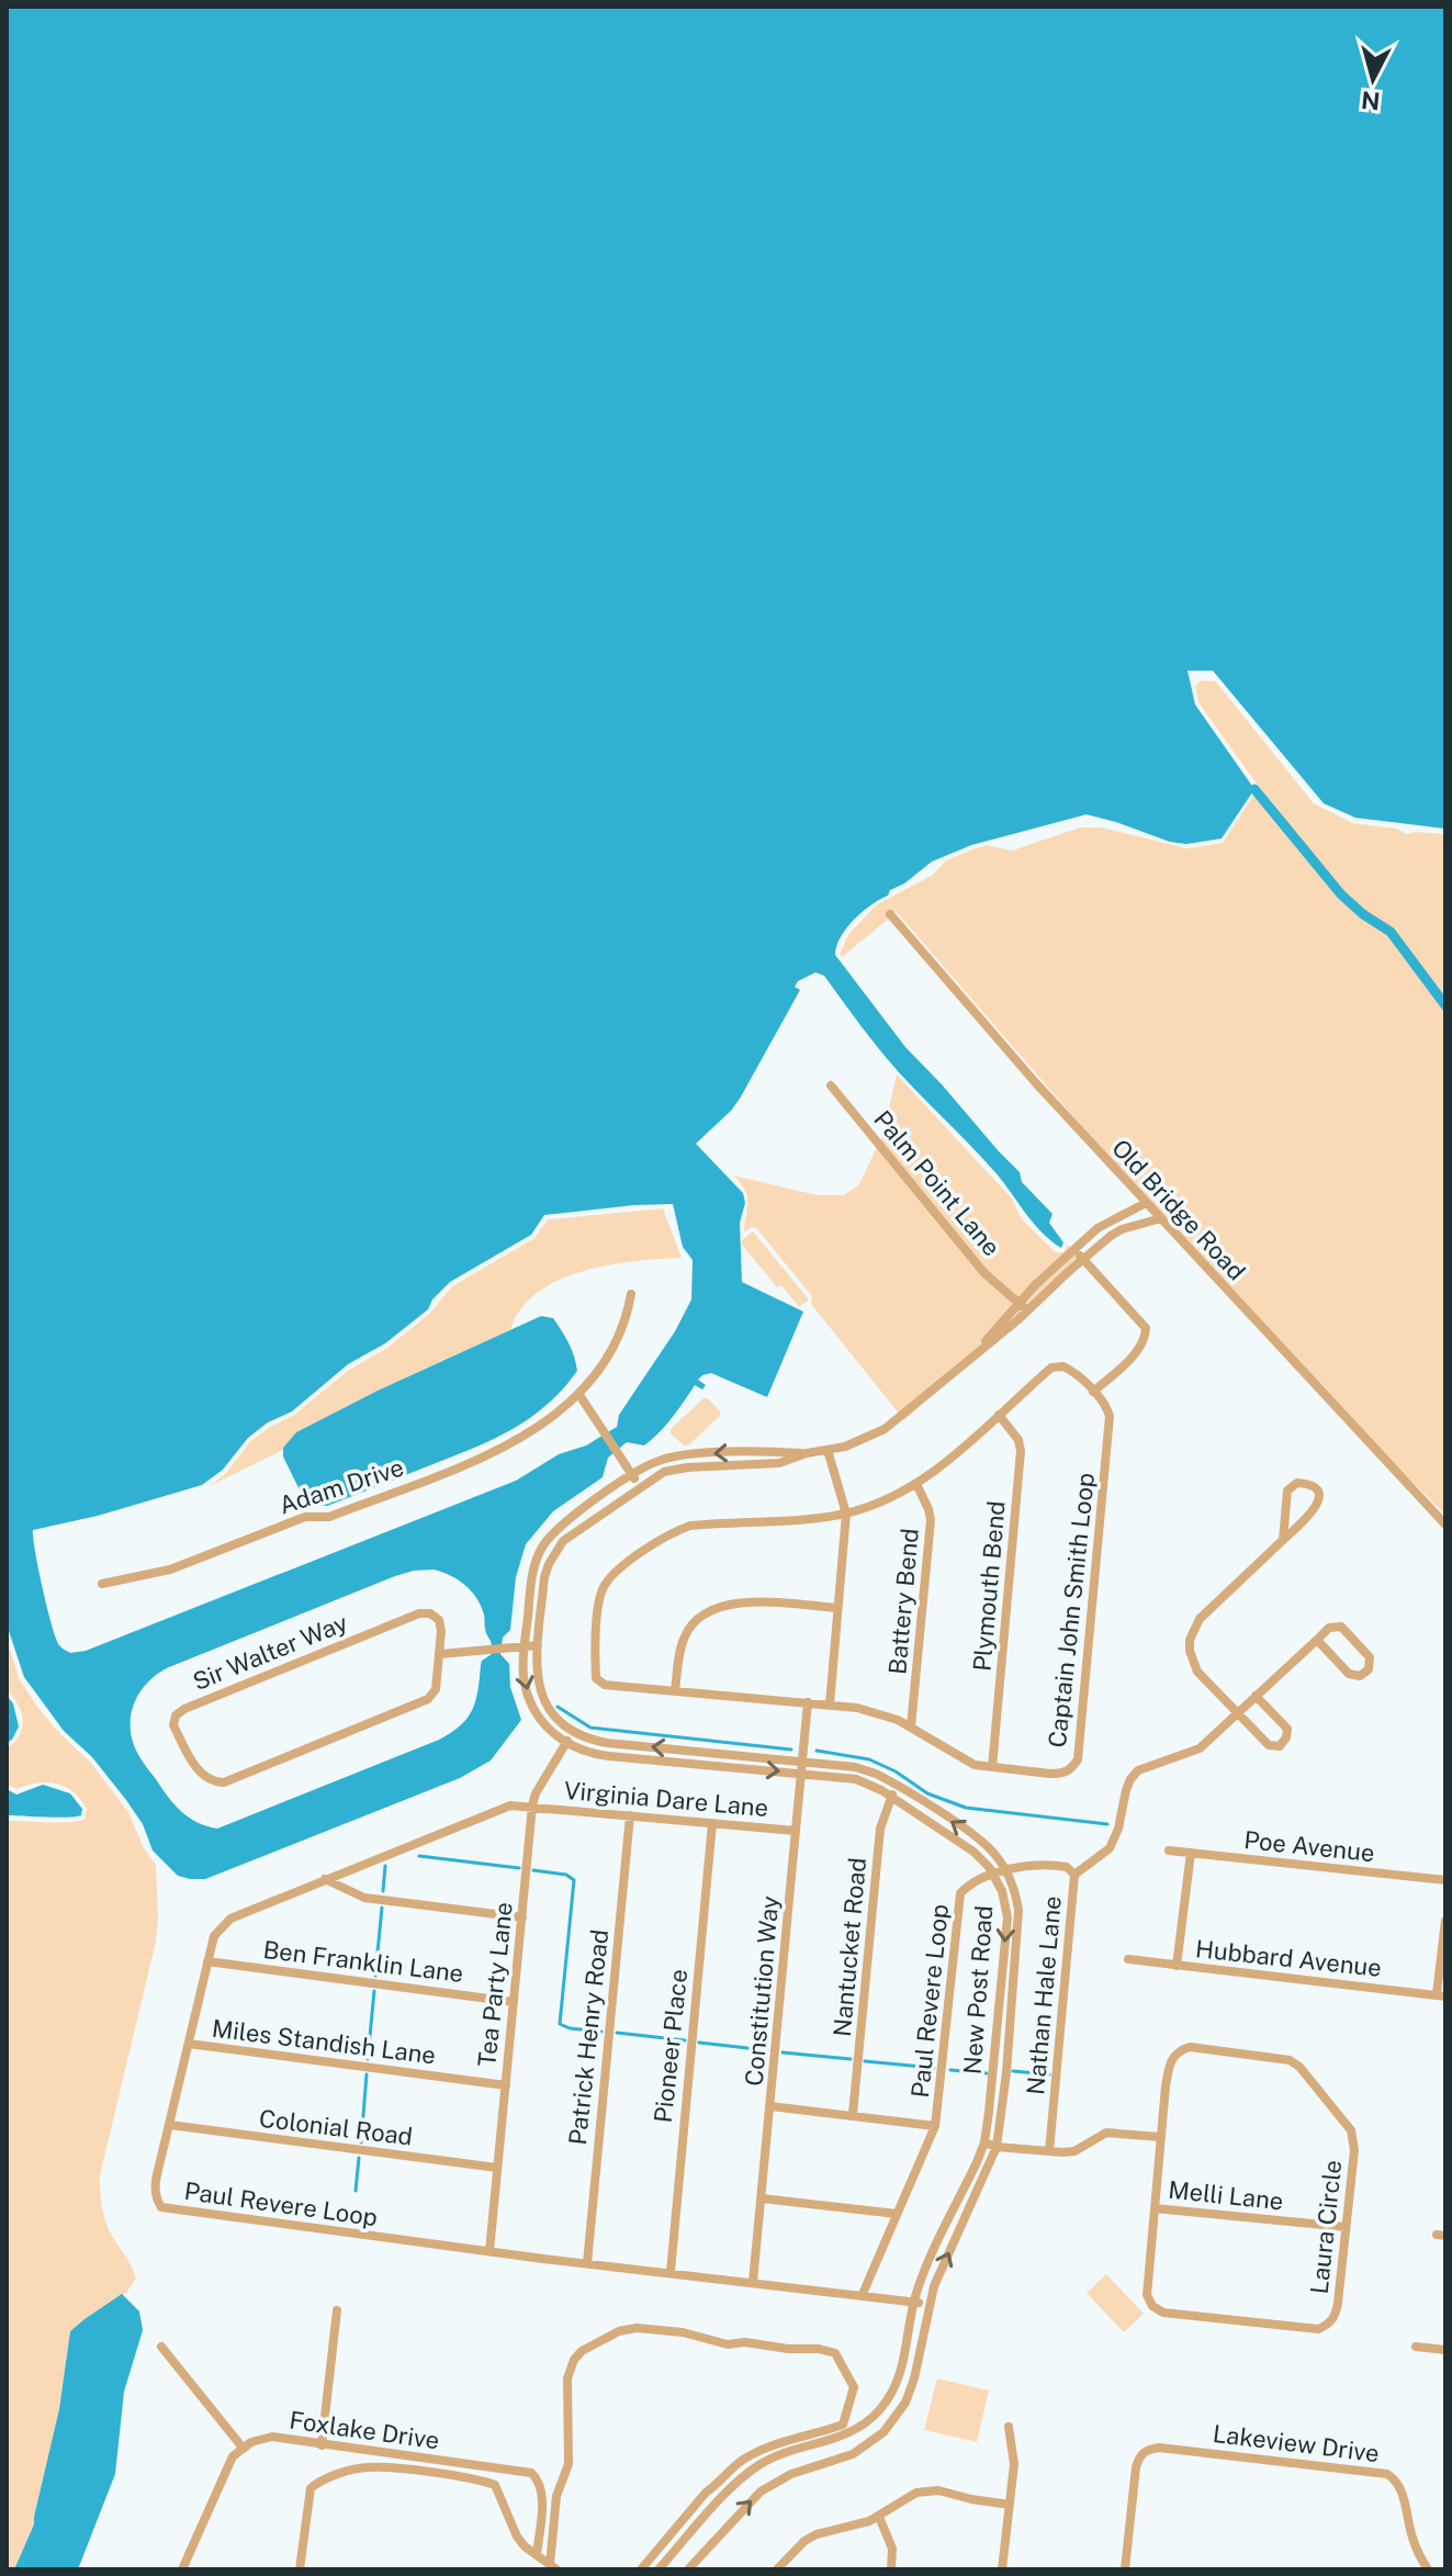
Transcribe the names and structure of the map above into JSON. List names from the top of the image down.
{
  "streets": {
    "street": [
      "Palm Point Lane",
      "Old Bridge Road",
      "Adam Drive",
      "Plymouth Bend",
      "Battery Bend",
      "Captain John Smith Loop",
      "Sir Walter Way",
      "Virginia Dare Lane",
      "Poe Avenue",
      "Nantucket Road",
      "Hubbard Avenue",
      "Ben Franklin Lane",
      "Tea Party Lane",
      "New Post Road",
      "Constitution Way",
      "Nathan Hale Lane",
      "Paul Revere Loop",
      "Patrick Henry Road",
      "Miles Standish Lane",
      "Pioneer Place",
      "Colonial Road",
      "Melli Lane",
      "Laura Circle",
      "Foxlake Drive",
      "Lakeview Drive"
    ]
  },
  "crossings": [
    ["Plymouth Bend", "Captain John Smith Loop"],
    ["Battery Bend", "Captain John Smith Loop"],
    ["Captain John Smith Loop", "Constitution Way"],
    ["Virginia Dare Lane", "Tea Party Lane"],
    ["Virginia Dare Lane", "Constitution Way"],
    ["Virginia Dare Lane", "Paul Revere Loop"],
    ["Virginia Dare Lane", "Patrick Henry Road"],
    ["Virginia Dare Lane", "Pioneer Place"],
    ["Nantucket Road", "New Post Road"],
    ["Ben Franklin Lane", "Tea Party Lane"],
    ["Ben Franklin Lane", "Paul Revere Loop"],
    ["Tea Party Lane", "New Post Road"],
    ["Tea Party Lane", "Paul Revere Loop"],
    ["Tea Party Lane", "Miles Standish Lane"],
    ["Tea Party Lane", "Colonial Road"],
    ["New Post Road", "Constitution Way"],
    ["New Post Road", "Nathan Hale Lane"],
    ["New Post Road", "Paul Revere Loop"],
    ["Constitution Way", "Paul Revere Loop"],
    ["Nathan Hale Lane", "Paul Revere Loop"],
    ["Paul Revere Loop", "Patrick Henry Road"],
    ["Paul Revere Loop", "Miles Standish Lane"],
    ["Paul Revere Loop", "Pioneer Place"],
    ["Paul Revere Loop", "Colonial Road"],
    ["Melli Lane", "Laura Circle"]
  ],
  "north": "bottom"
}
